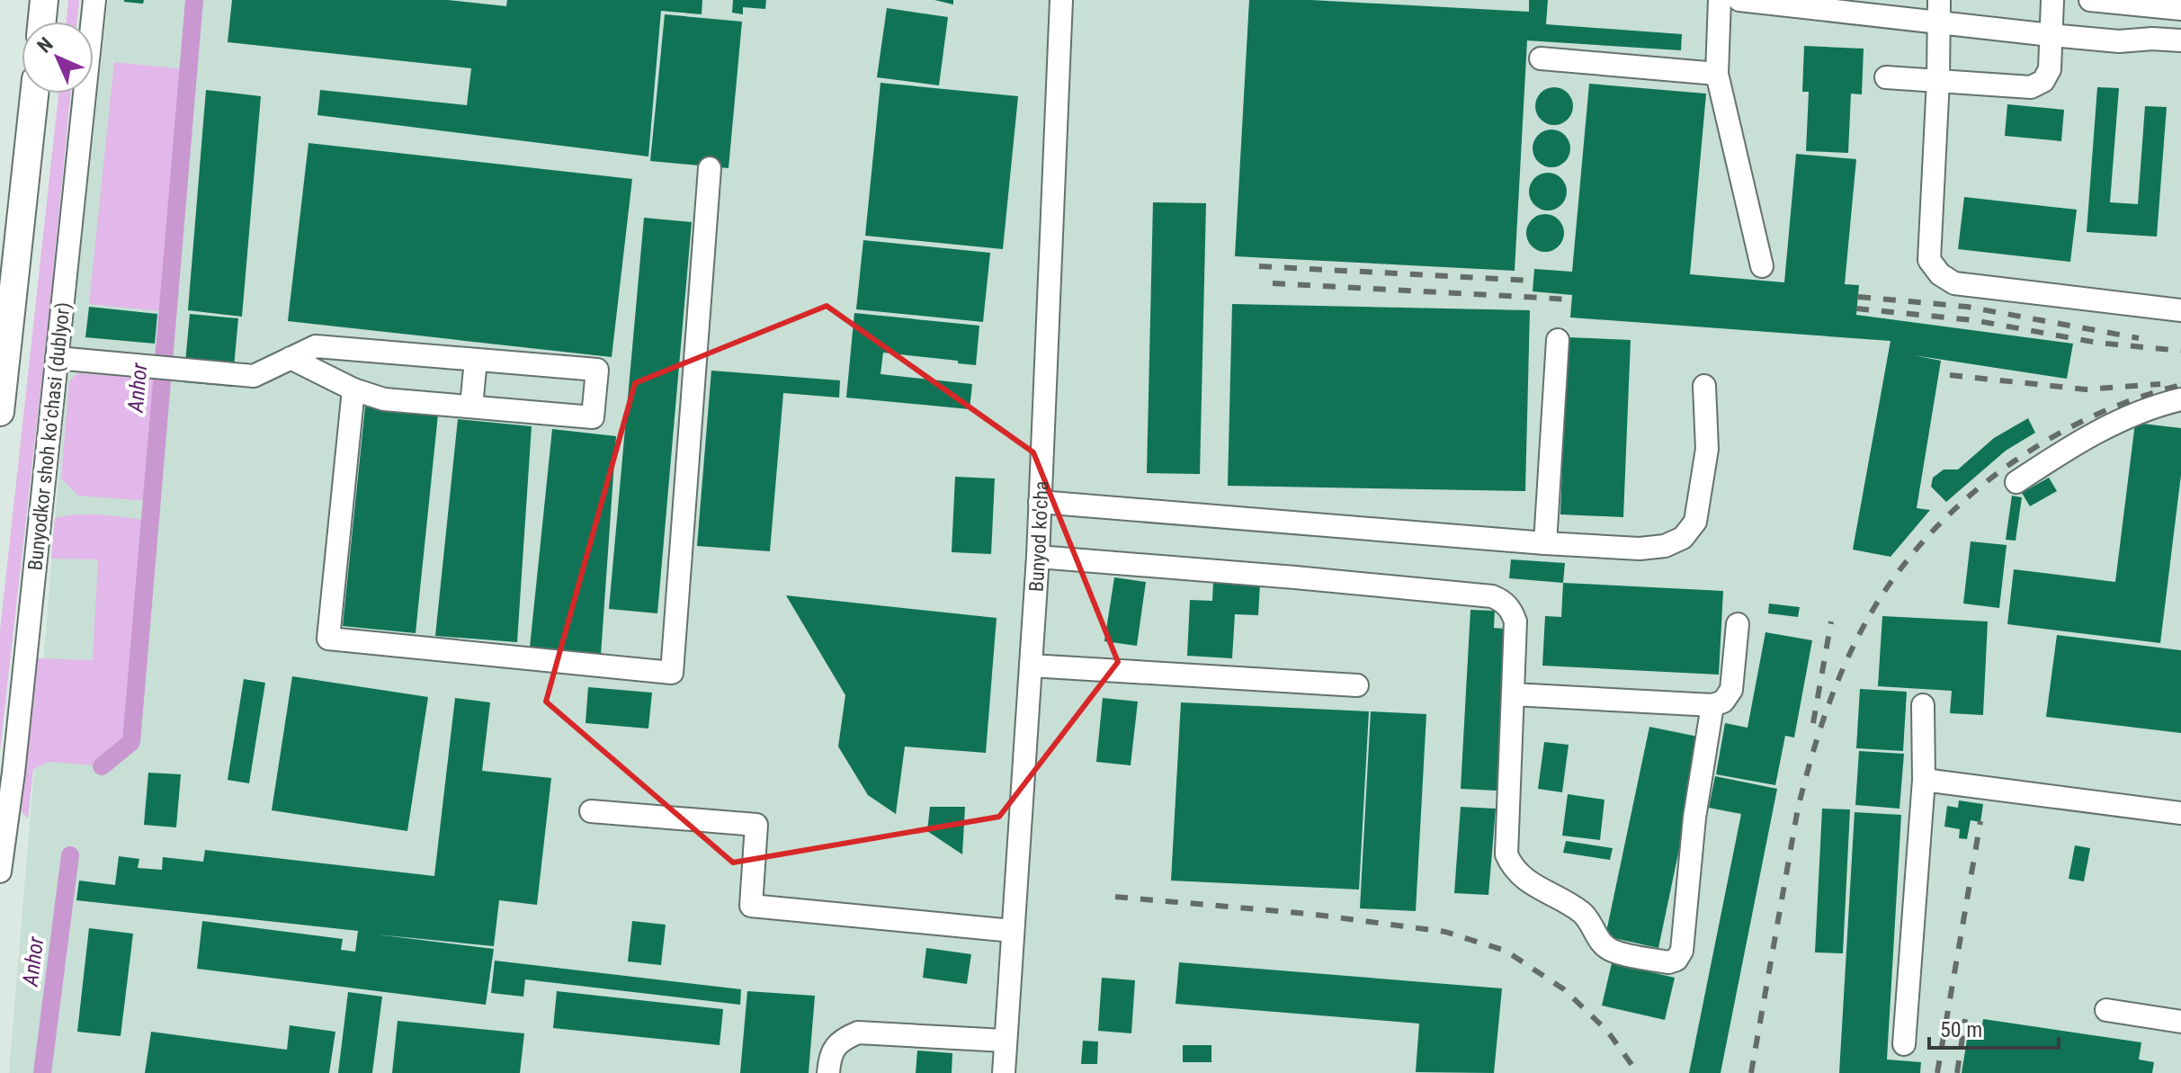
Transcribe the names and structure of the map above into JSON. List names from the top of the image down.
{
  "streets": {
    "street": ["Bunyodkor shoh koʻchasi (dublyor)", "Bunyod ko'cha"]
  },
  "water": ["Anhor"],
  "scale_bar": "50 m",
  "north": "top left"
}
